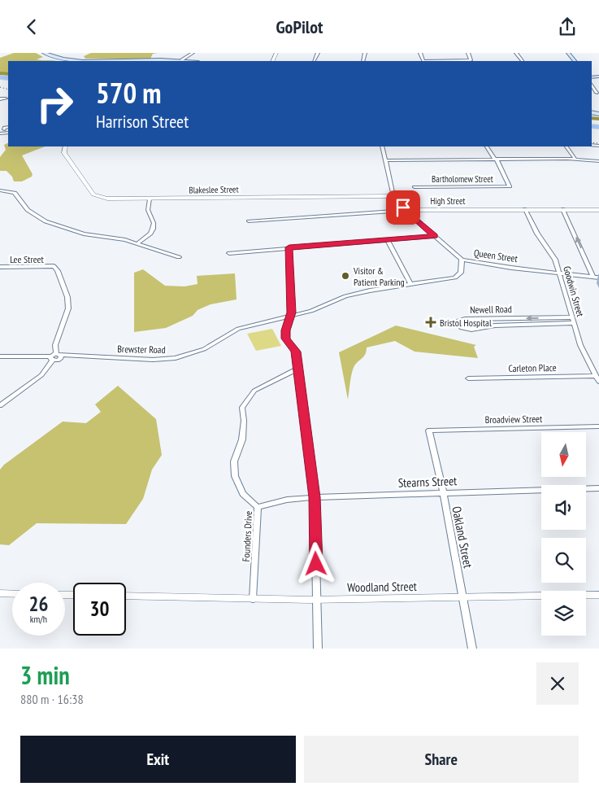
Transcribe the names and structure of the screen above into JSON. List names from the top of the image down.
{
  "streets": {
    "street": [
      "Bartholomew Street",
      "Blakeslee Street",
      "High Street",
      "Queen Street",
      "Lee Street",
      "Goodwin Street",
      "Newell Road",
      "Brewster Road",
      "Carleton Place",
      "Broadview Street",
      "Stearns Street",
      "Founders Drive",
      "Oakland Street",
      "Woodland Street"
    ]
  },
  "crossings": [
    ["Blakeslee Street", "Queen Street"],
    ["High Street", "Queen Street"],
    ["High Street", "Goodwin Street"],
    ["Queen Street", "Goodwin Street"],
    ["Queen Street", "Brewster Road"],
    ["Lee Street", "Brewster Road"],
    ["Goodwin Street", "Newell Road"],
    ["Goodwin Street", "Carleton Place"],
    ["Broadview Street", "Oakland Street"],
    ["Stearns Street", "Founders Drive"],
    ["Stearns Street", "Oakland Street"],
    ["Founders Drive", "Woodland Street"],
    ["Oakland Street", "Woodland Street"]
  ],
  "places": {
    "other": ["Visitor & Patient Parking"],
    "health": ["Bristol Hospital"]
  },
  "north": "bottom",
  "page": {
    "header": "GoPilot",
    "turn": ["570 m", "Harrison Street"],
    "speed": "26 km/h",
    "limit": "30",
    "heading": ["3 min", "880 m · 16:38"],
    "buttons": ["Exit", "Share"]
  }
}
